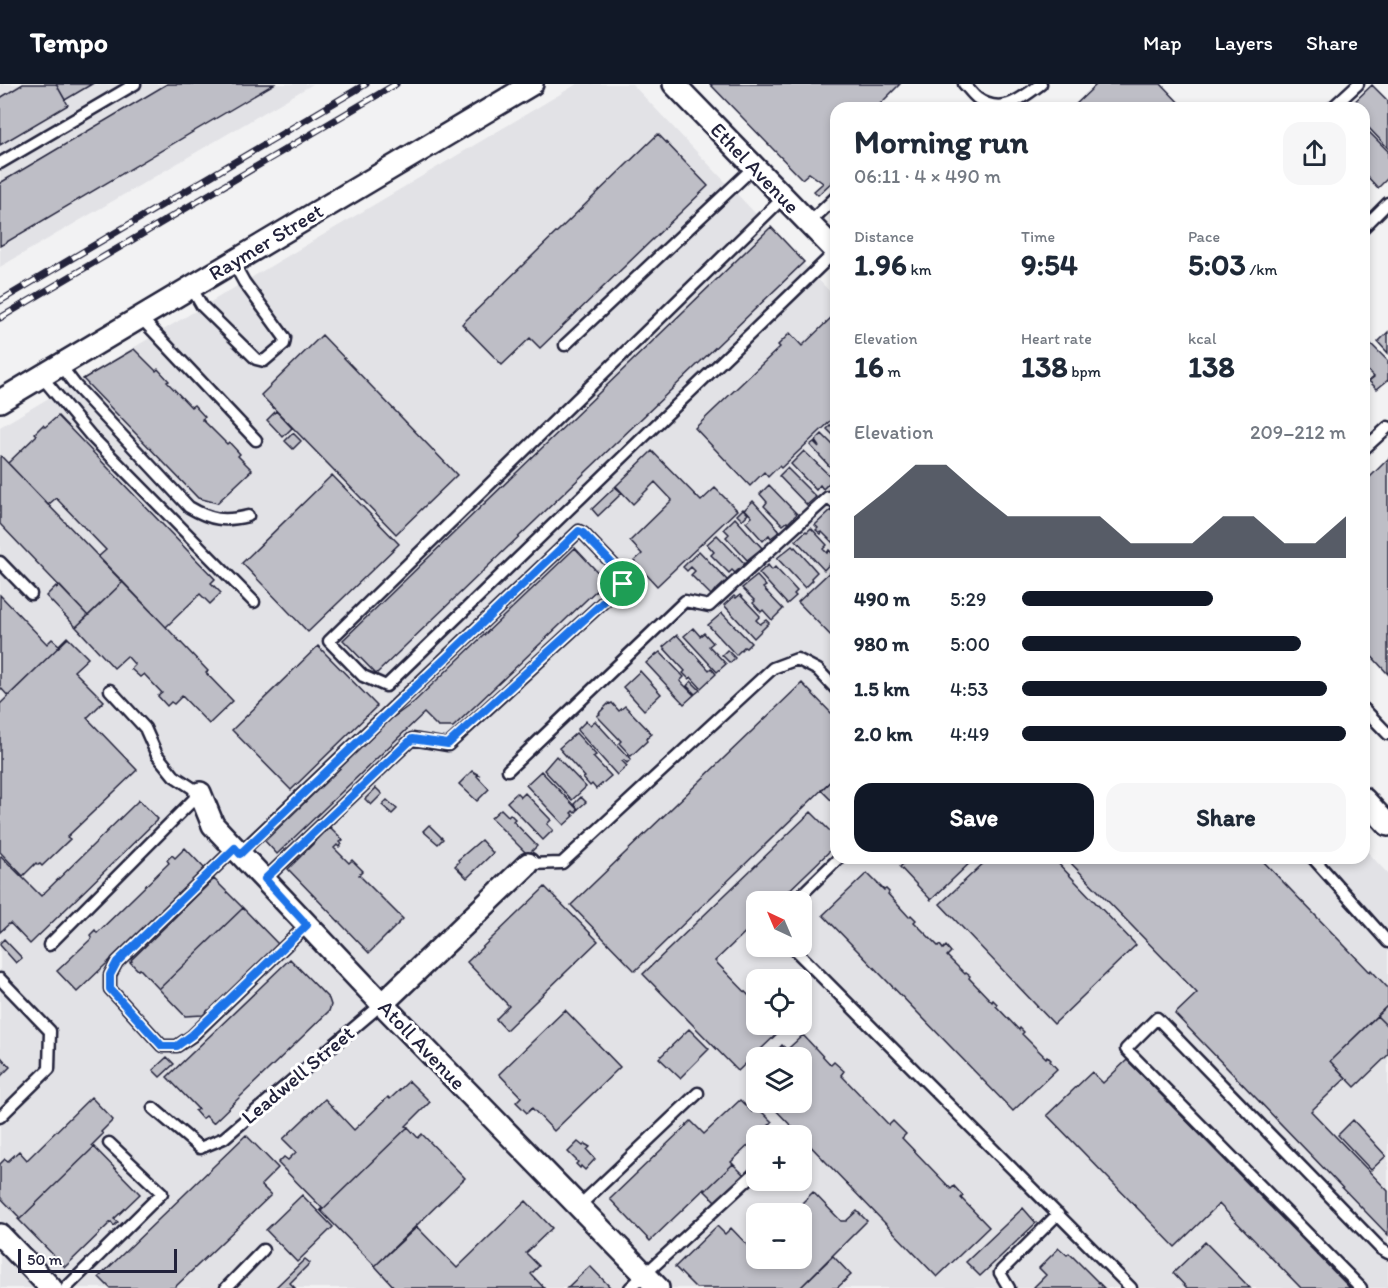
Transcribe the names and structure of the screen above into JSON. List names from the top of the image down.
{
  "streets": {
    "street": [
      "Ethel Avenue",
      "Raymer Street",
      "Atoll Avenue",
      "Leadwell Street"
    ]
  },
  "crossings": [
    ["Atoll Avenue", "Leadwell Street"]
  ],
  "scale_bar": "50 m",
  "north": "top left",
  "page": {
    "header": "Tempo",
    "nav": ["Map", "Layers", "Share"],
    "heading": ["Morning run", "06:11 · 4 × 490 m"],
    "stats": [
      ["Distance", "1.96 km"],
      ["Time", "9:54"],
      ["Pace", "5:03 /km"],
      ["Elevation", "16 m"],
      ["Heart rate", "138 bpm"],
      ["kcal", "138"]
    ],
    "chart": ["Elevation", "209–212 m"],
    "list": [
      {
        "name": "490 m",
        "note": "5:29"
      },
      {
        "name": "980 m",
        "note": "5:00"
      },
      {
        "name": "1.5 km",
        "note": "4:53"
      },
      {
        "name": "2.0 km",
        "note": "4:49"
      }
    ],
    "buttons": ["Save", "Share"],
    "map_buttons": ["+", "−"],
    "scale": "50 m"
  }
}
